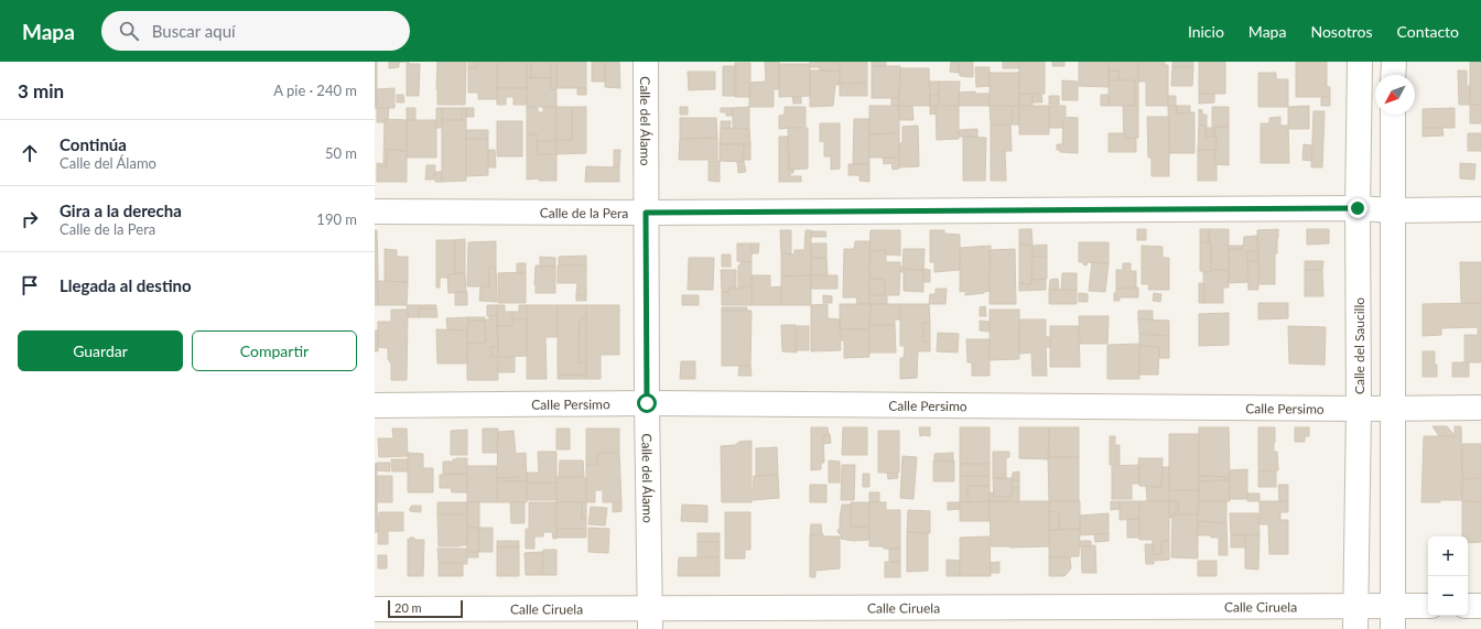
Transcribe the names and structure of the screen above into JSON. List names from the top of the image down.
{
  "streets": {
    "street": [
      "Calle del Álamo",
      "Calle de la Pera",
      "Calle del Saucillo",
      "Calle Persimo",
      "Calle Ciruela"
    ]
  },
  "crossings": [
    ["Calle del Álamo", "Calle de la Pera"],
    ["Calle del Álamo", "Calle Persimo"],
    ["Calle del Álamo", "Calle Ciruela"],
    ["Calle de la Pera", "Calle del Saucillo"],
    ["Calle del Saucillo", "Calle Persimo"],
    ["Calle del Saucillo", "Calle Ciruela"]
  ],
  "scale_bar": "20 m",
  "north": "bottom left",
  "page": {
    "header": "Mapa",
    "search": "Buscar aquí",
    "nav": [
      "Inicio",
      "Mapa",
      "Nosotros",
      "Contacto"
    ],
    "heading": ["3 min", "A pie · 240 m"],
    "list": [
      ["Continúa", "Calle del Álamo", "50 m"],
      ["Gira a la derecha", "Calle de la Pera", "190 m"],
      "Llegada al destino"
    ],
    "buttons": ["Guardar", "Compartir"],
    "map_buttons": ["+", "−"],
    "scale": "20 m"
  }
}
